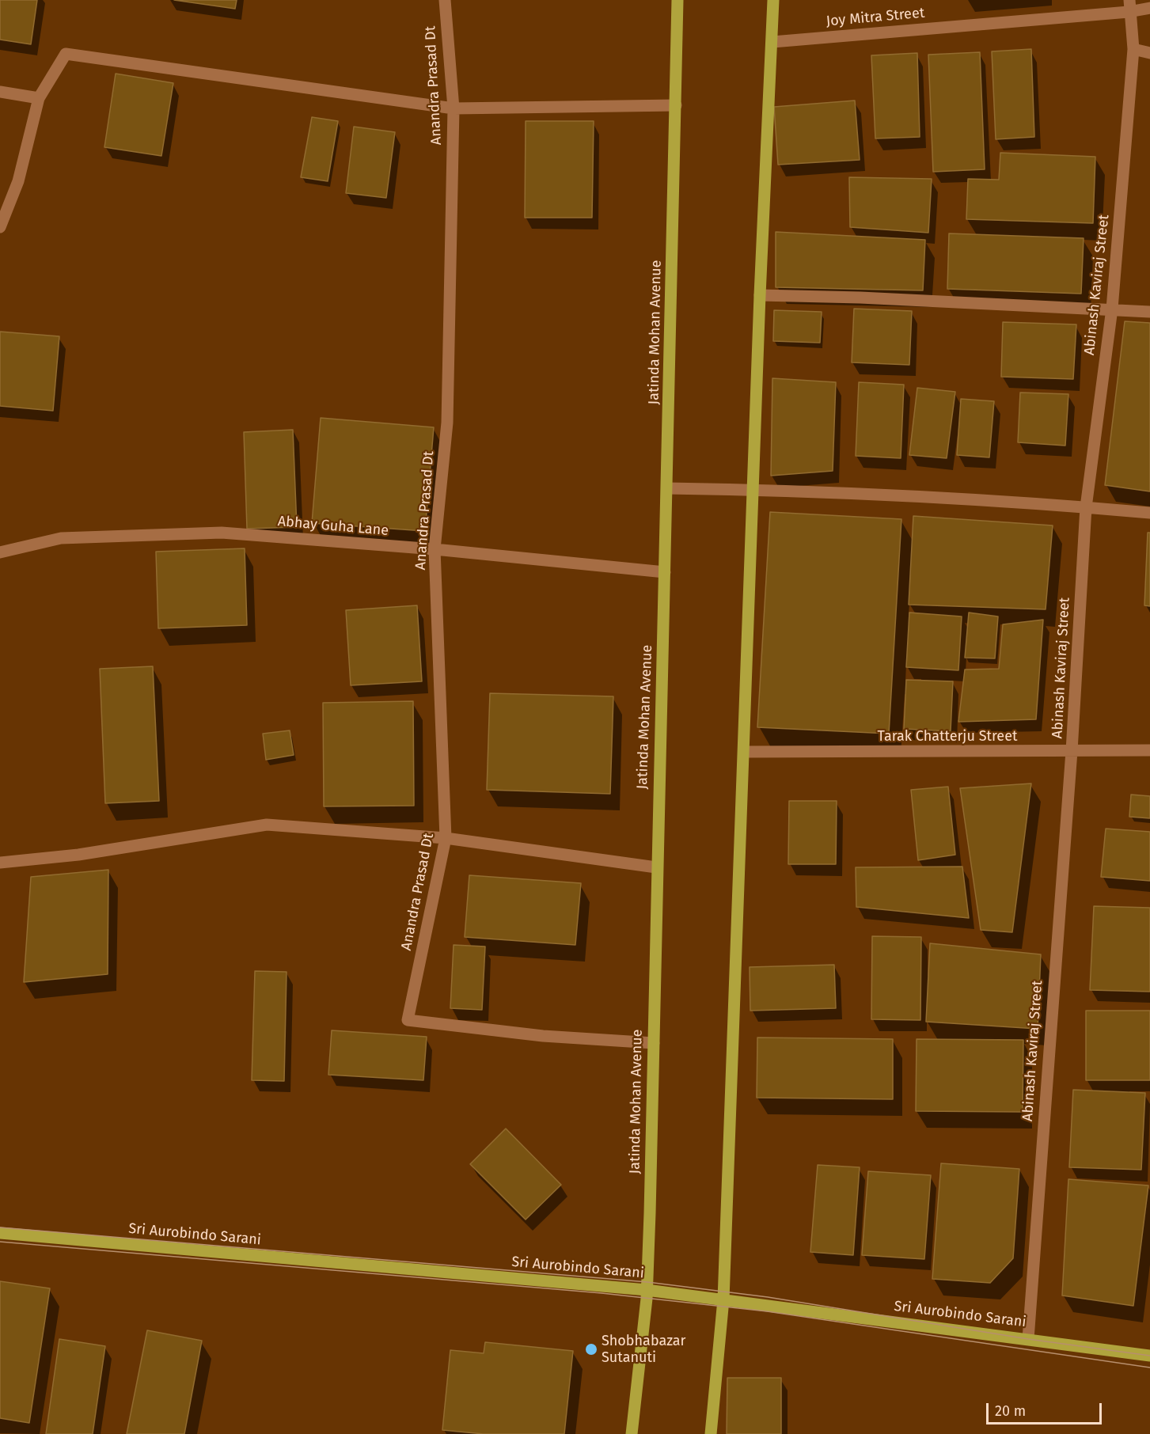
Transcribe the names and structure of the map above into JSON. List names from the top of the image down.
{
  "streets": {
    "main road": ["Jatinda Mohan Avenue", "Sri Aurobindo Sarani"],
    "street": [
      "Joy Mitra Street",
      "Anandra Prasad Dt",
      "Abinash Kaviraj Street",
      "Abhay Guha Lane",
      "Tarak Chatterju Street"
    ]
  },
  "crossings": [
    ["Joy Mitra Street", "Abinash Kaviraj Street"],
    ["Anandra Prasad Dt", "Jatinda Mohan Avenue"],
    ["Anandra Prasad Dt", "Abhay Guha Lane"],
    ["Abinash Kaviraj Street", "Tarak Chatterju Street"],
    ["Abinash Kaviraj Street", "Sri Aurobindo Sarani"],
    ["Jatinda Mohan Avenue", "Abhay Guha Lane"],
    ["Jatinda Mohan Avenue", "Sri Aurobindo Sarani"]
  ],
  "places": ["Shobhabazar Sutanuti"],
  "scale_bar": "20 m"
}
